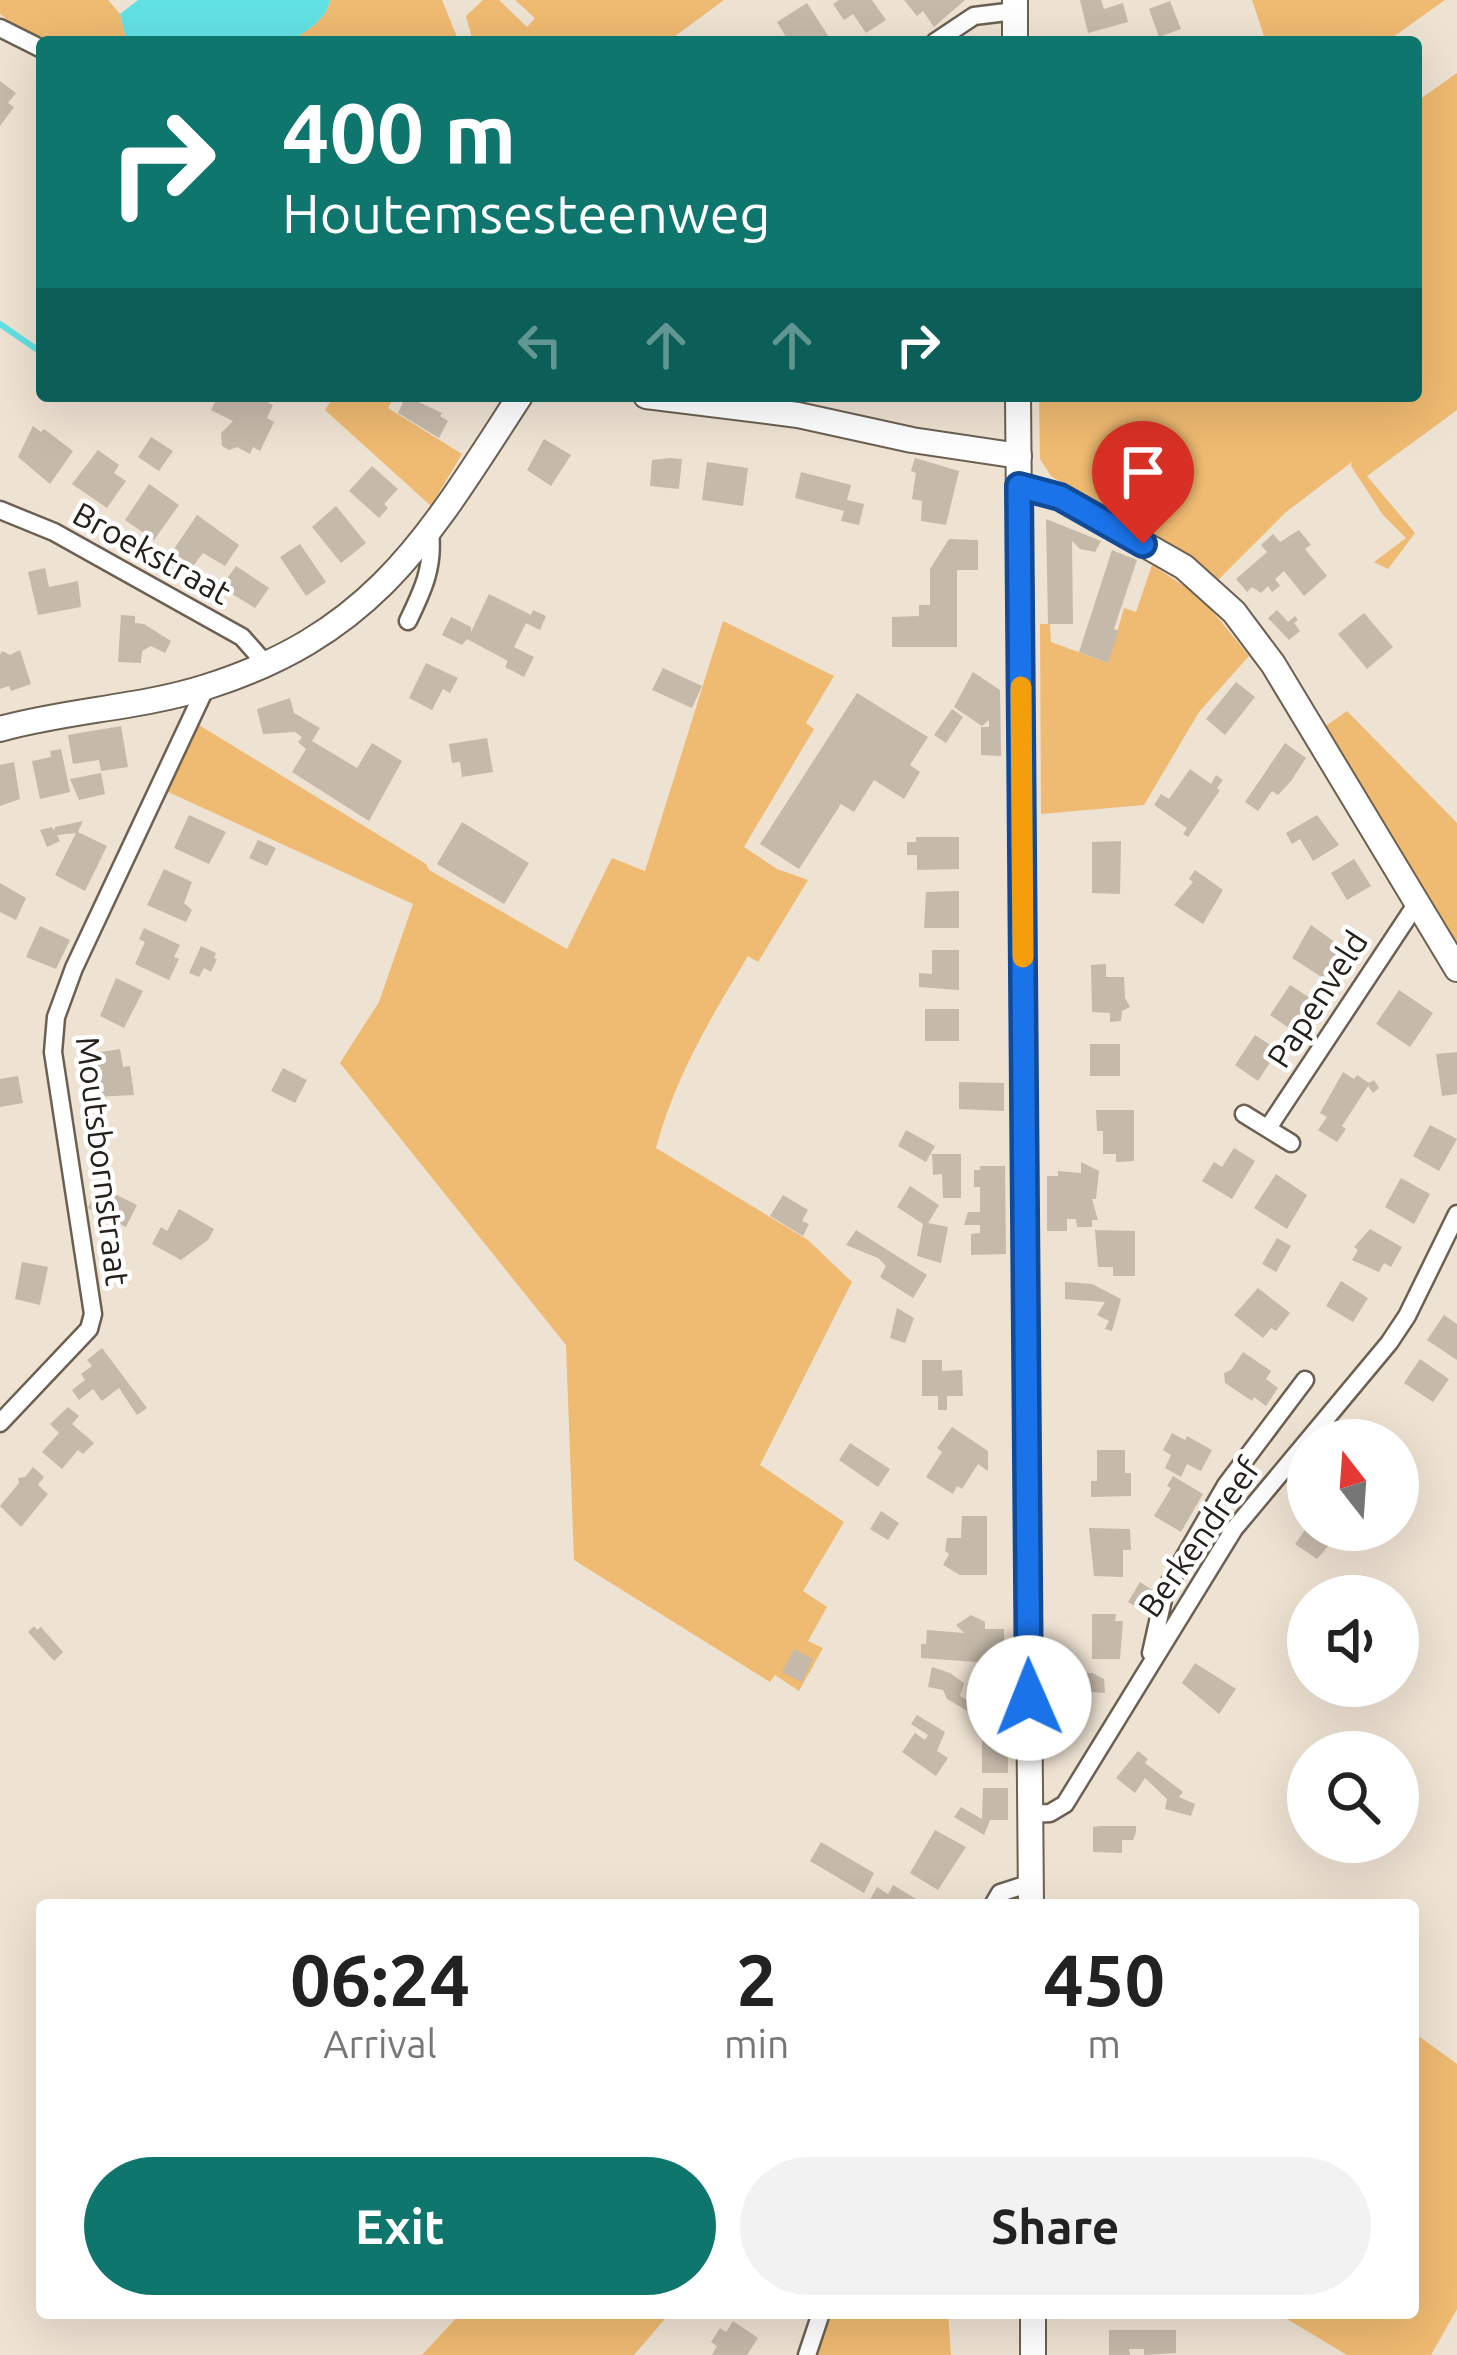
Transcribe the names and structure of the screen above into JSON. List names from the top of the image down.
{
  "streets": {
    "street": [
      "Broekstraat",
      "Papenveld",
      "Moutsbornstraat",
      "Berkendreef"
    ]
  },
  "north": "top",
  "page": {
    "turn": ["400 m", "Houtemsesteenweg"],
    "eta": [
      "06:24",
      "Arrival",
      "2",
      "min",
      "450",
      "m"
    ],
    "buttons": ["Exit", "Share"]
  }
}
